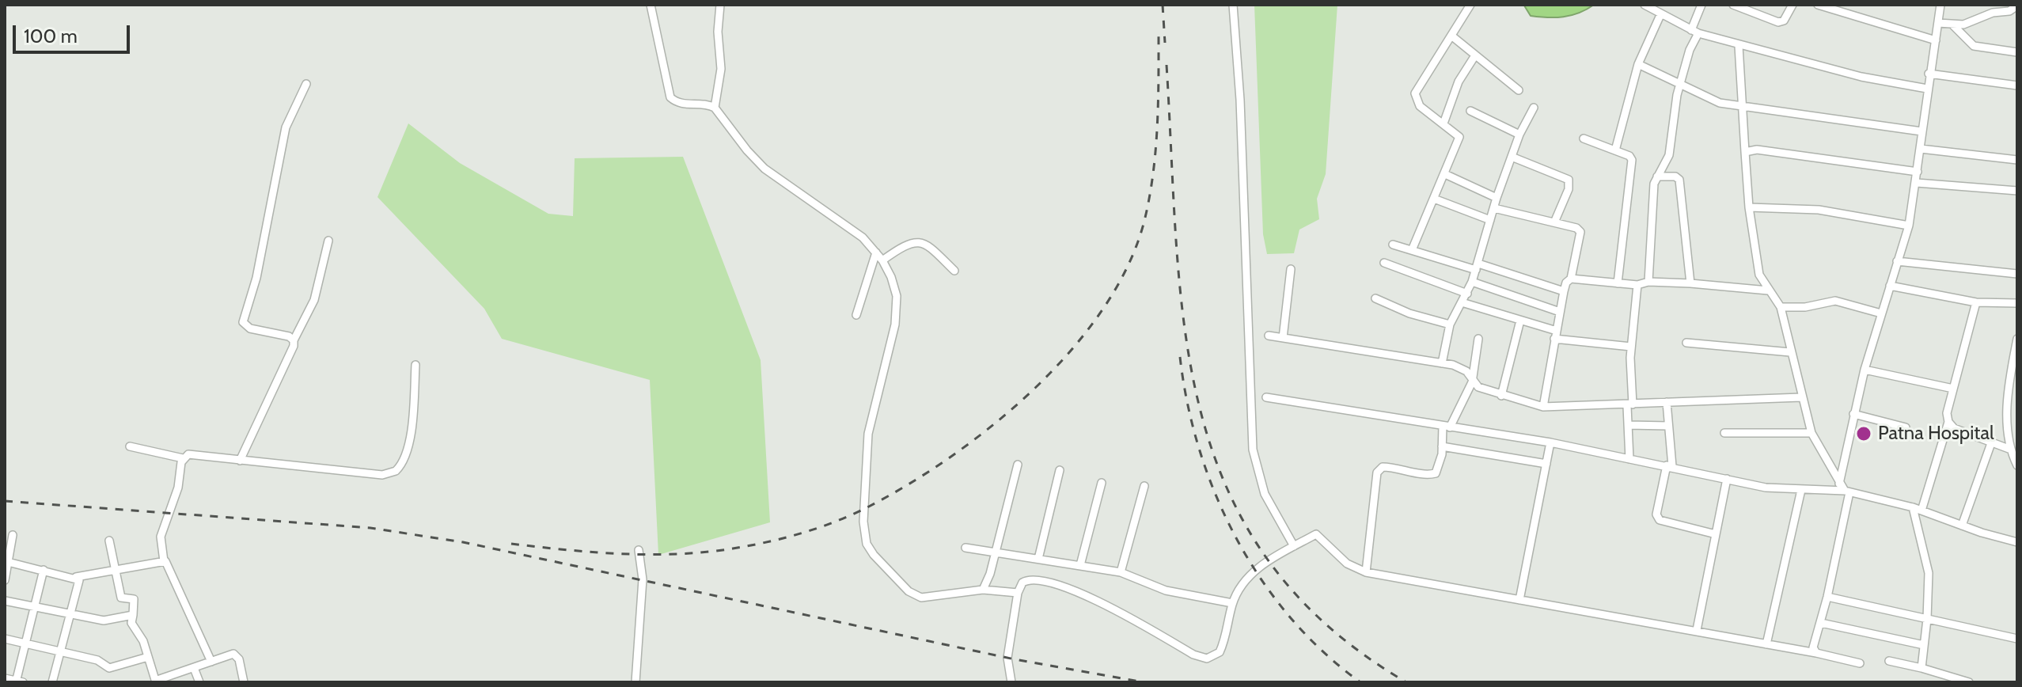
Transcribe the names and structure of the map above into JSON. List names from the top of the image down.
{
  "places": ["Patna Hospital"],
  "scale_bar": "100 m"
}
